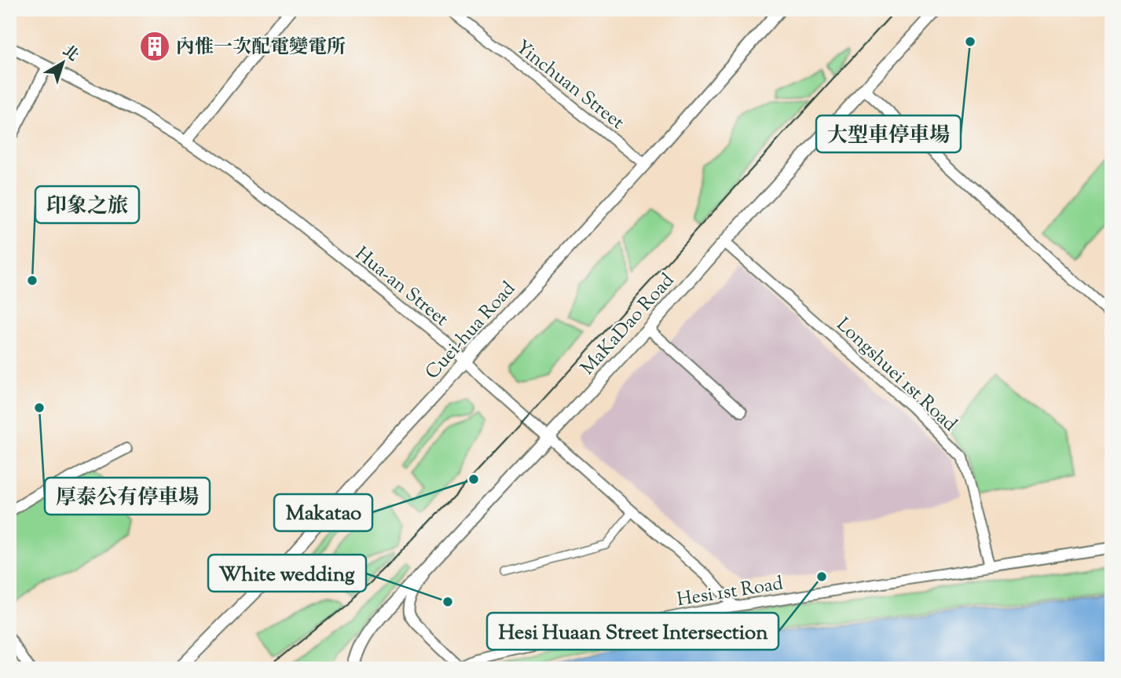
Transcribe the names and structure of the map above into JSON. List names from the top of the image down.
{
  "streets": {
    "street": [
      "Yinchuan Street",
      "Hua-an Street",
      "MaKaDao Road",
      "Cuei-hua Road",
      "Longshuei 1st Road",
      "Hesi 1st Road"
    ]
  },
  "crossings": [
    ["Yinchuan Street", "Cuei-hua Road"],
    ["Hua-an Street", "MaKaDao Road"],
    ["Hua-an Street", "Cuei-hua Road"],
    ["Hua-an Street", "Hesi 1st Road"],
    ["MaKaDao Road", "Longshuei 1st Road"],
    ["Longshuei 1st Road", "Hesi 1st Road"]
  ],
  "places": {
    "other": [
      "大型車停車場",
      "印象之旅",
      "厚泰公有停車場",
      "Makatao",
      "Hesi Huaan Street Intersection",
      "White wedding"
    ],
    "building": ["內惟一次配電變電所"]
  },
  "north": "top right"
}
